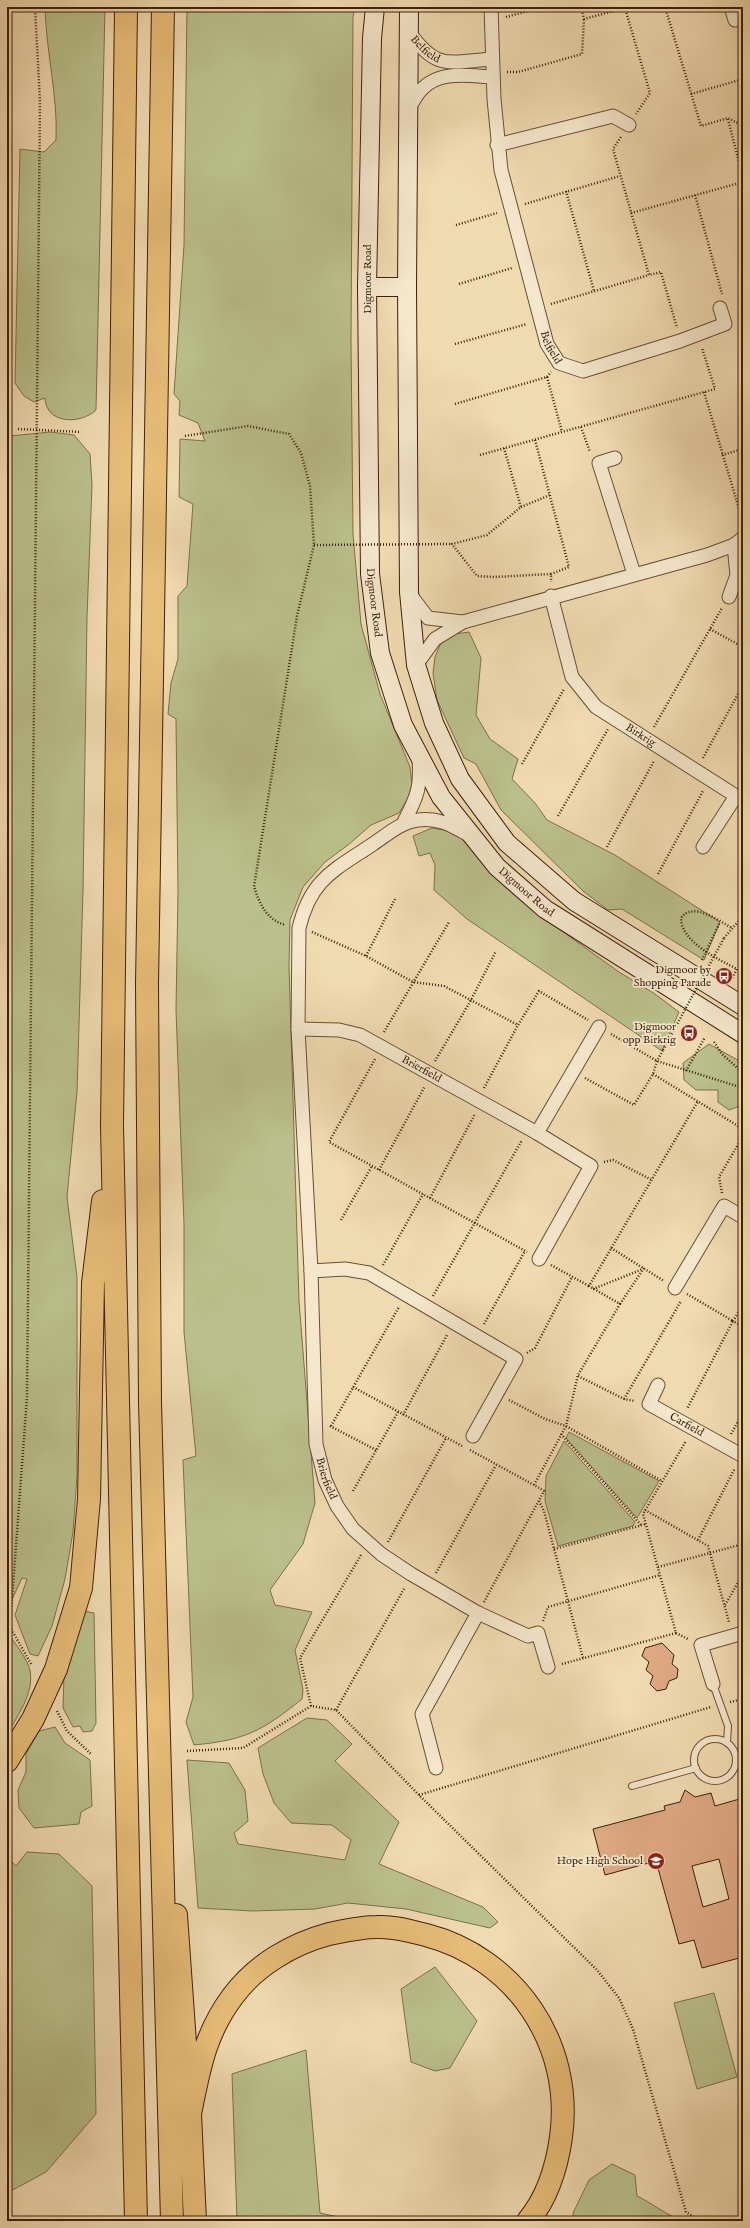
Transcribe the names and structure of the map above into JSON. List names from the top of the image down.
{
  "streets": {
    "street": [
      "Belfield",
      "Digmoor Road",
      "Birkrig",
      "Brierfield",
      "Carfield"
    ]
  },
  "crossings": [
    ["Belfield", "Digmoor Road"],
    ["Digmoor Road", "Brierfield"]
  ],
  "places": {
    "bus stop": ["Digmoor by Shopping Parade", "Digmoor opp Birkrig"],
    "school or university": ["Hope High School"]
  }
}
